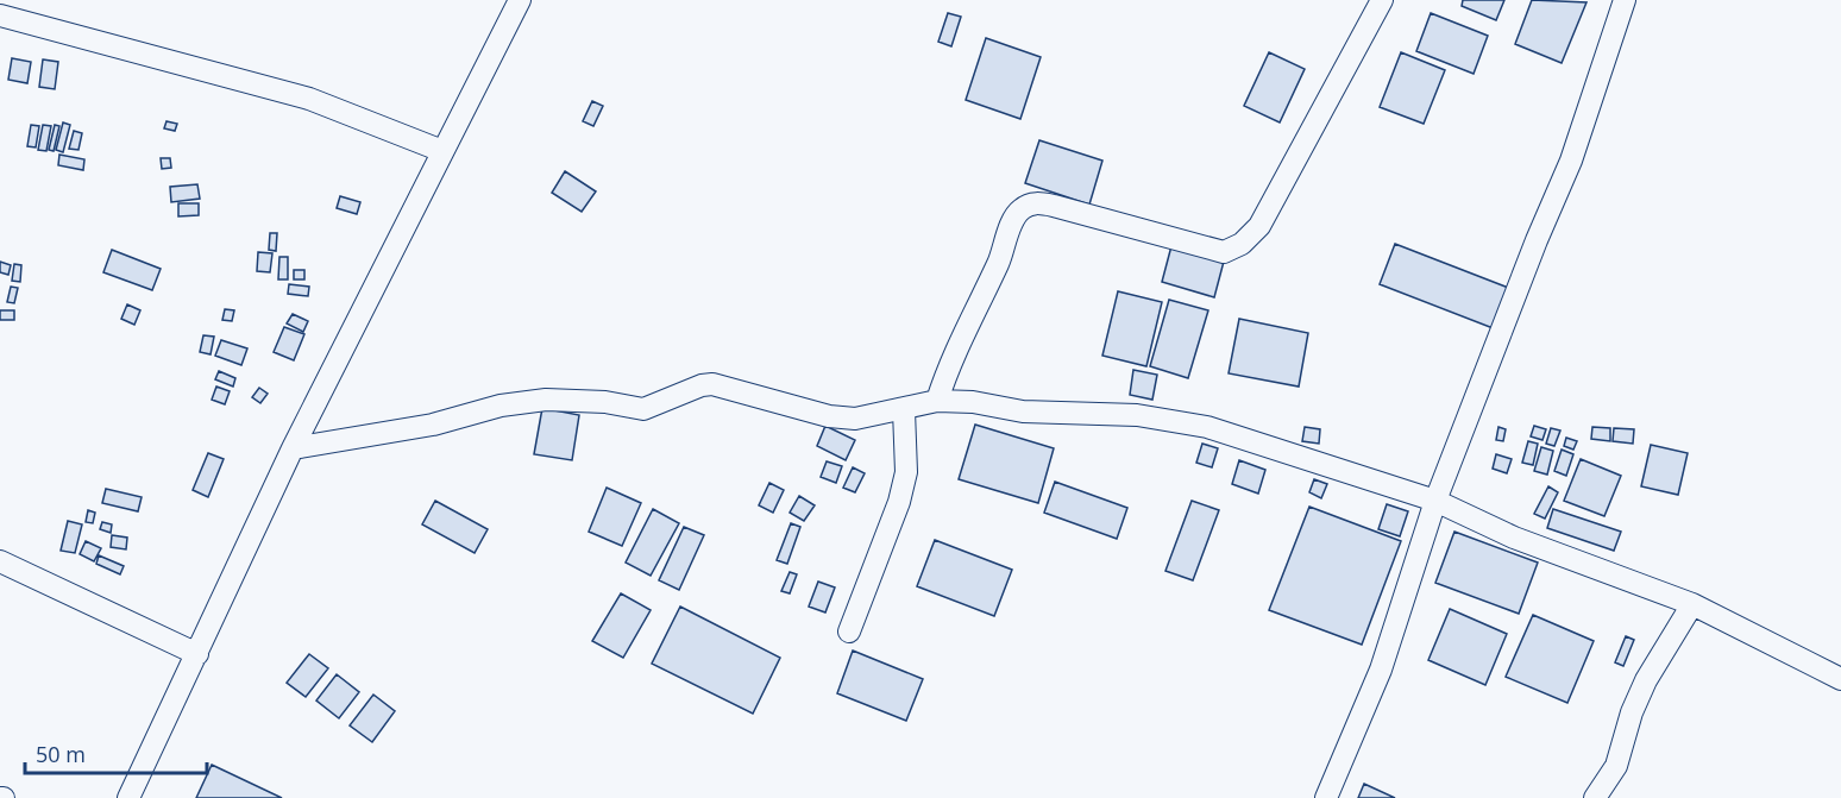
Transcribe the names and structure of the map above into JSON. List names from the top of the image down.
{
  "scale_bar": "50 m"
}
